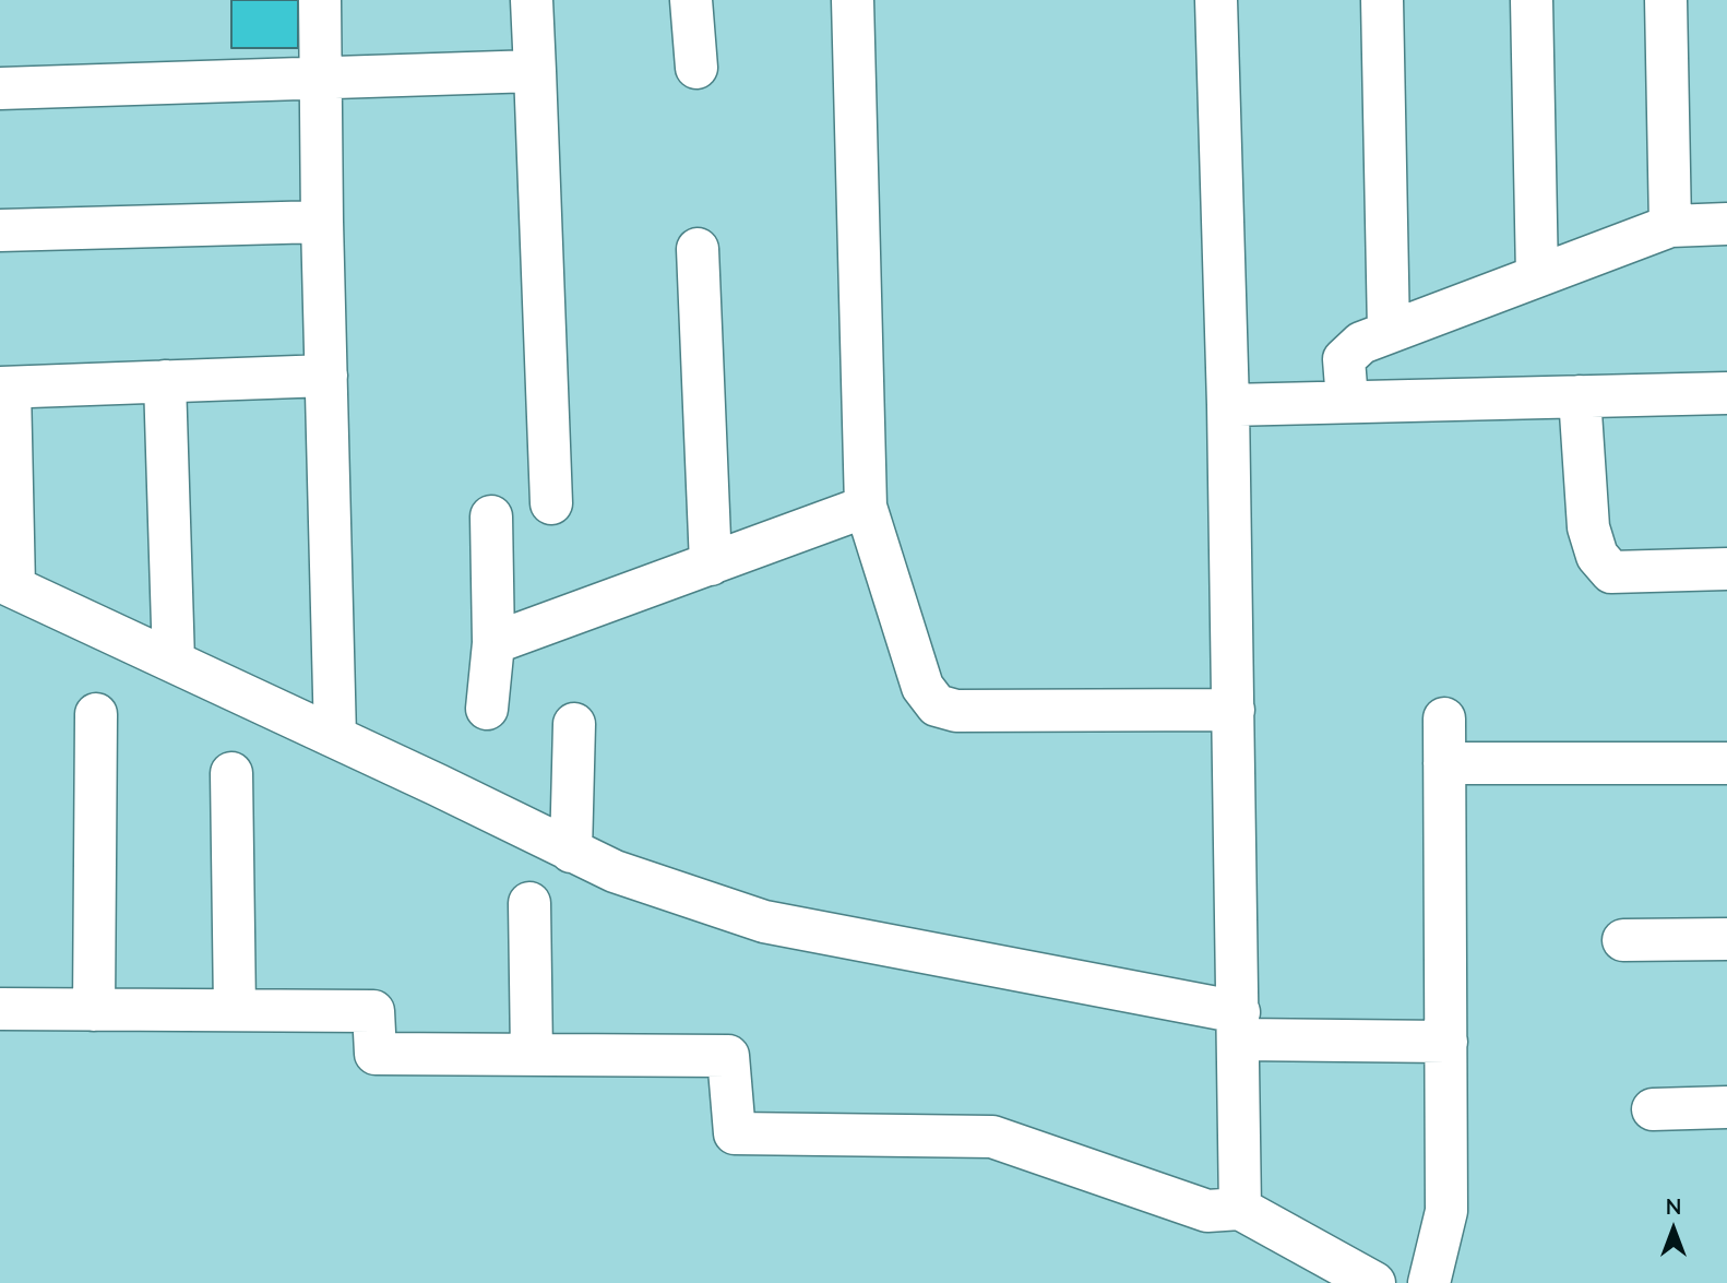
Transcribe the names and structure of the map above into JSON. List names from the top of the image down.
{
  "north": "top"
}
